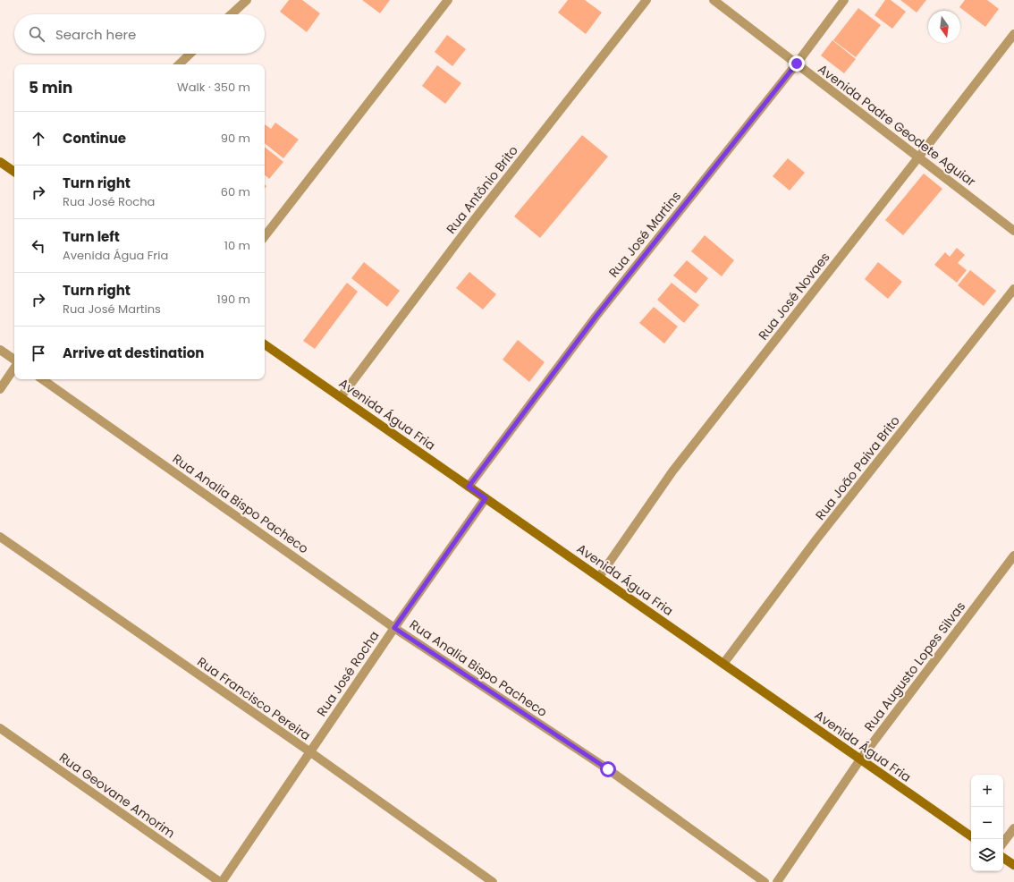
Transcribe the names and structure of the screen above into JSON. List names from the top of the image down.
{
  "streets": {
    "street": [
      "Avenida Padre Geodete Aguiar",
      "Rua Antônio Brito",
      "Rua José Martins",
      "Rua José Novaes",
      "Avenida Água Fria",
      "Rua João Paiva Brito",
      "Rua Analia Bispo Pacheco",
      "Rua Augusto Lopes Silvas",
      "Rua José Rocha",
      "Rua Francisco Pereira",
      "Rua Geovane Amorim"
    ]
  },
  "crossings": [
    ["Avenida Padre Geodete Aguiar", "Rua José Martins"],
    ["Avenida Padre Geodete Aguiar", "Rua José Novaes"],
    ["Rua Antônio Brito", "Avenida Água Fria"],
    ["Rua José Martins", "Avenida Água Fria"],
    ["Rua José Novaes", "Avenida Água Fria"],
    ["Avenida Água Fria", "Rua João Paiva Brito"],
    ["Avenida Água Fria", "Rua Augusto Lopes Silvas"],
    ["Avenida Água Fria", "Rua José Rocha"],
    ["Rua Analia Bispo Pacheco", "Rua José Rocha"],
    ["Rua José Rocha", "Rua Francisco Pereira"],
    ["Rua José Rocha", "Rua Geovane Amorim"]
  ],
  "north": "bottom",
  "page": {
    "search": "Search here",
    "heading": ["5 min", "Walk · 350 m"],
    "list": [
      ["Continue", "90 m"],
      ["Turn right", "Rua José Rocha", "60 m"],
      ["Turn left", "Avenida Água Fria", "10 m"],
      ["Turn right", "Rua José Martins", "190 m"],
      "Arrive at destination"
    ],
    "map_buttons": ["+", "−"]
  }
}
